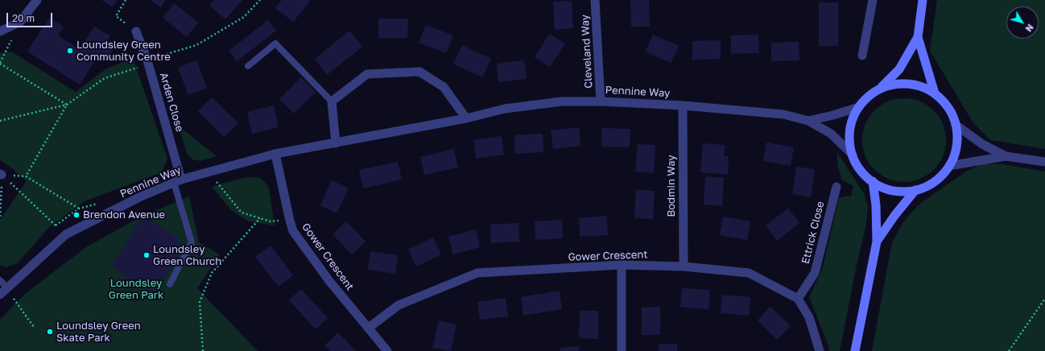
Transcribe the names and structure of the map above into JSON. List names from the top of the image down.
{
  "streets": {
    "street": [
      "Cleveland Way",
      "Pennine Way",
      "Arden Close",
      "Bodmin Way",
      "Ettrick Close",
      "Gower Crescent"
    ]
  },
  "crossings": [
    ["Cleveland Way", "Pennine Way"],
    ["Pennine Way", "Arden Close"],
    ["Pennine Way", "Bodmin Way"],
    ["Pennine Way", "Gower Crescent"],
    ["Bodmin Way", "Gower Crescent"],
    ["Ettrick Close", "Gower Crescent"]
  ],
  "parks": ["Loundsley Green Park"],
  "places": [
    "Loundsley Green Community Centre",
    "Brendon Avenue",
    "Loundsley Green Church",
    "Loundsley Green Skate Park"
  ],
  "scale_bar": "20 m",
  "north": "bottom right"
}
